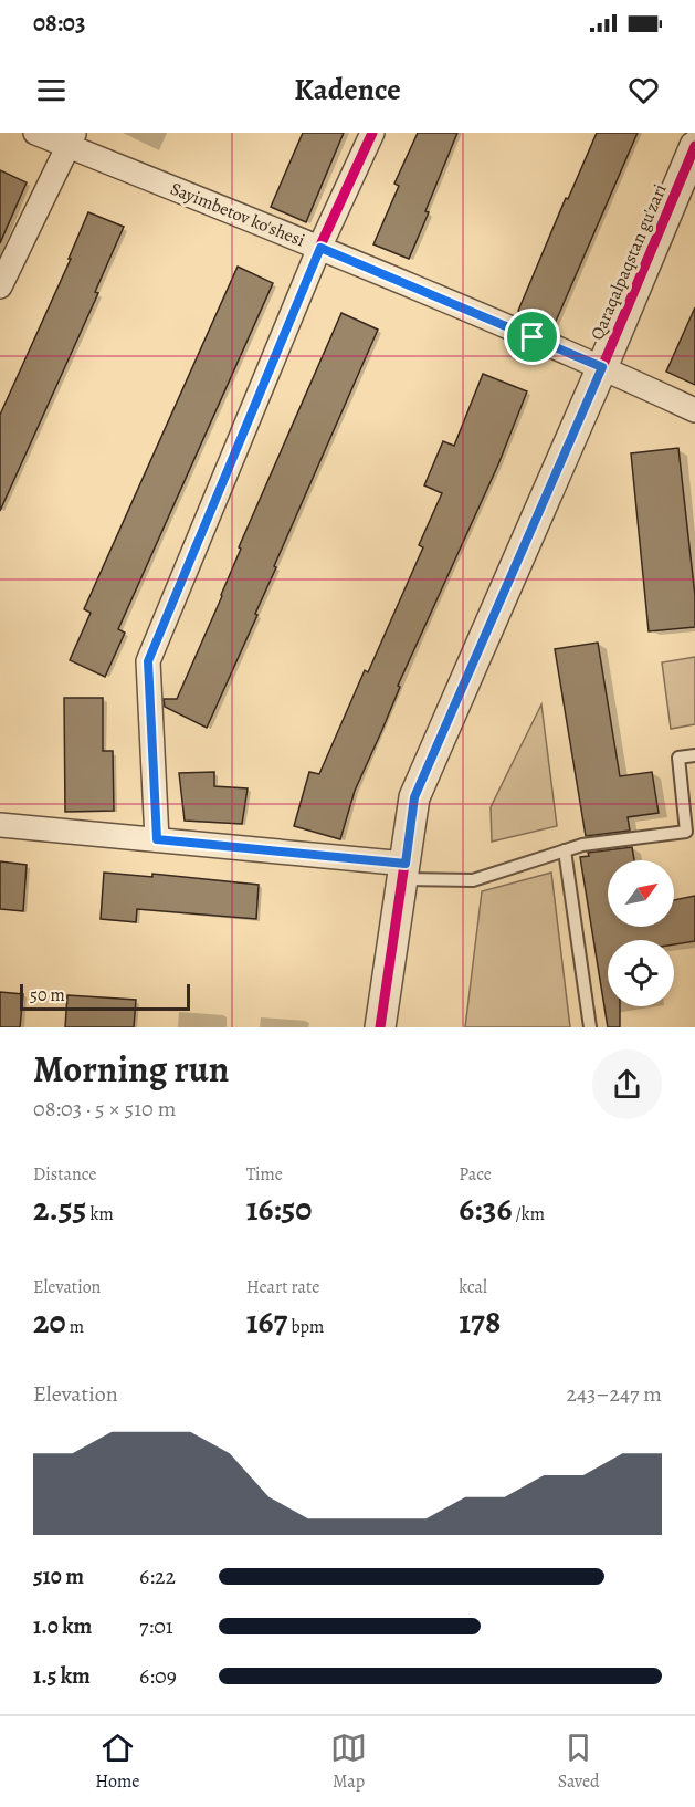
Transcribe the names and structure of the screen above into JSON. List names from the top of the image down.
{
  "streets": {
    "street": ["Sayimbetov ko'shesi", "Qaraqalpaqstan gu'zari"]
  },
  "crossings": [
    ["Sayimbetov ko'shesi", "Qaraqalpaqstan gu'zari"]
  ],
  "scale_bar": "50 m",
  "north": "top right",
  "page": {
    "status": "08:03",
    "header": "Kadence",
    "scale": "50 m",
    "heading": ["Morning run", "08:03 · 5 × 510 m"],
    "stats": [
      ["Distance", "2.55 km"],
      ["Time", "16:50"],
      ["Pace", "6:36 /km"],
      ["Elevation", "20 m"],
      ["Heart rate", "167 bpm"],
      ["kcal", "178"]
    ],
    "chart": ["Elevation", "243–247 m"],
    "list": [
      {
        "name": "510 m",
        "note": "6:22"
      },
      {
        "name": "1.0 km",
        "note": "7:01"
      },
      {
        "name": "1.5 km",
        "note": "6:09"
      }
    ],
    "tabs": ["Home", "Map", "Saved"]
  }
}
